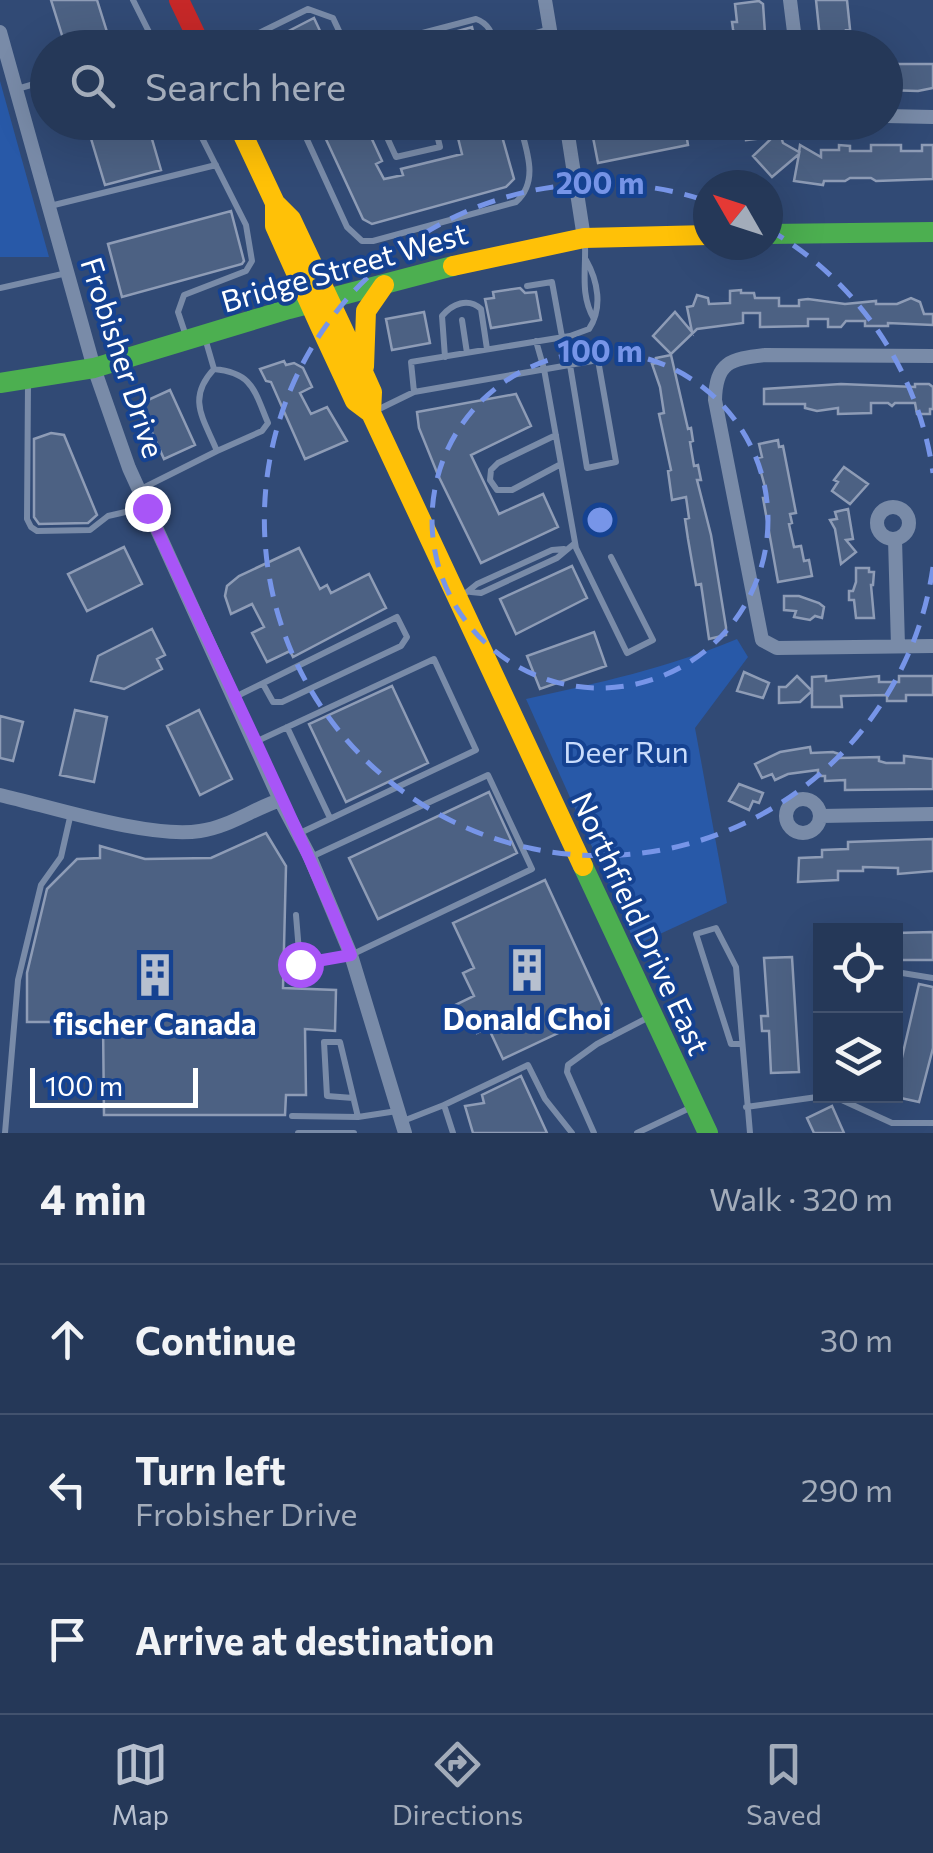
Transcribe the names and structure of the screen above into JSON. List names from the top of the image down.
{
  "streets": {
    "main road": ["Bridge Street West", "Northfield Drive East"],
    "street": ["Frobisher Drive"]
  },
  "crossings": [
    ["Bridge Street West", "Frobisher Drive"],
    ["Bridge Street West", "Northfield Drive East"]
  ],
  "parks": ["Deer Run"],
  "places": {
    "building": ["Donald Choi", "fischer Canada"]
  },
  "scale_bar": "100 m",
  "north": "top left",
  "page": {
    "search": "Search here",
    "scale": "100 m",
    "heading": ["4 min", "Walk · 320 m"],
    "list": [
      ["Continue", "30 m"],
      ["Turn left", "Frobisher Drive", "290 m"],
      "Arrive at destination"
    ],
    "nav": ["Map", "Directions", "Saved"]
  },
  "rings": ["200 m", "100 m"]
}
